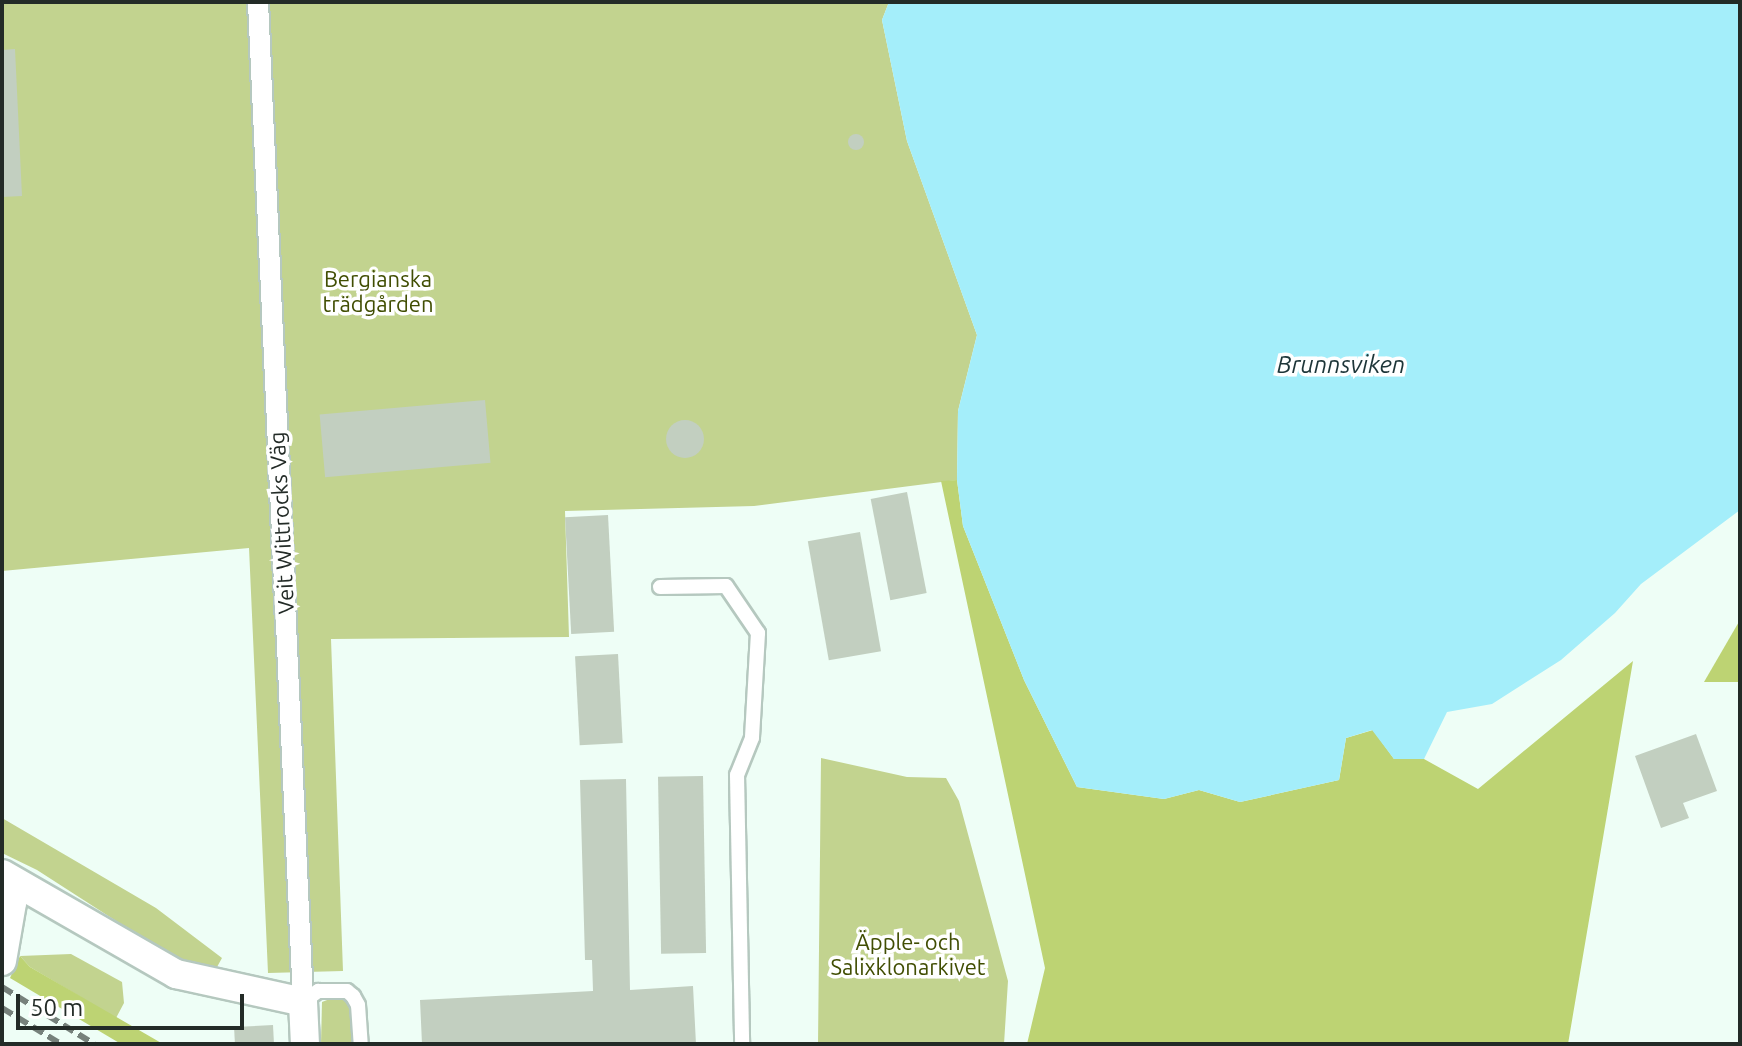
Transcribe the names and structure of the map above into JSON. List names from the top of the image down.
{
  "streets": {
    "street": ["Veit Wittrocks Väg"]
  },
  "water": ["Brunnsviken"],
  "parks": ["Bergianska trädgården", "Äpple- och Salixklonarkivet"],
  "scale_bar": "50 m"
}
